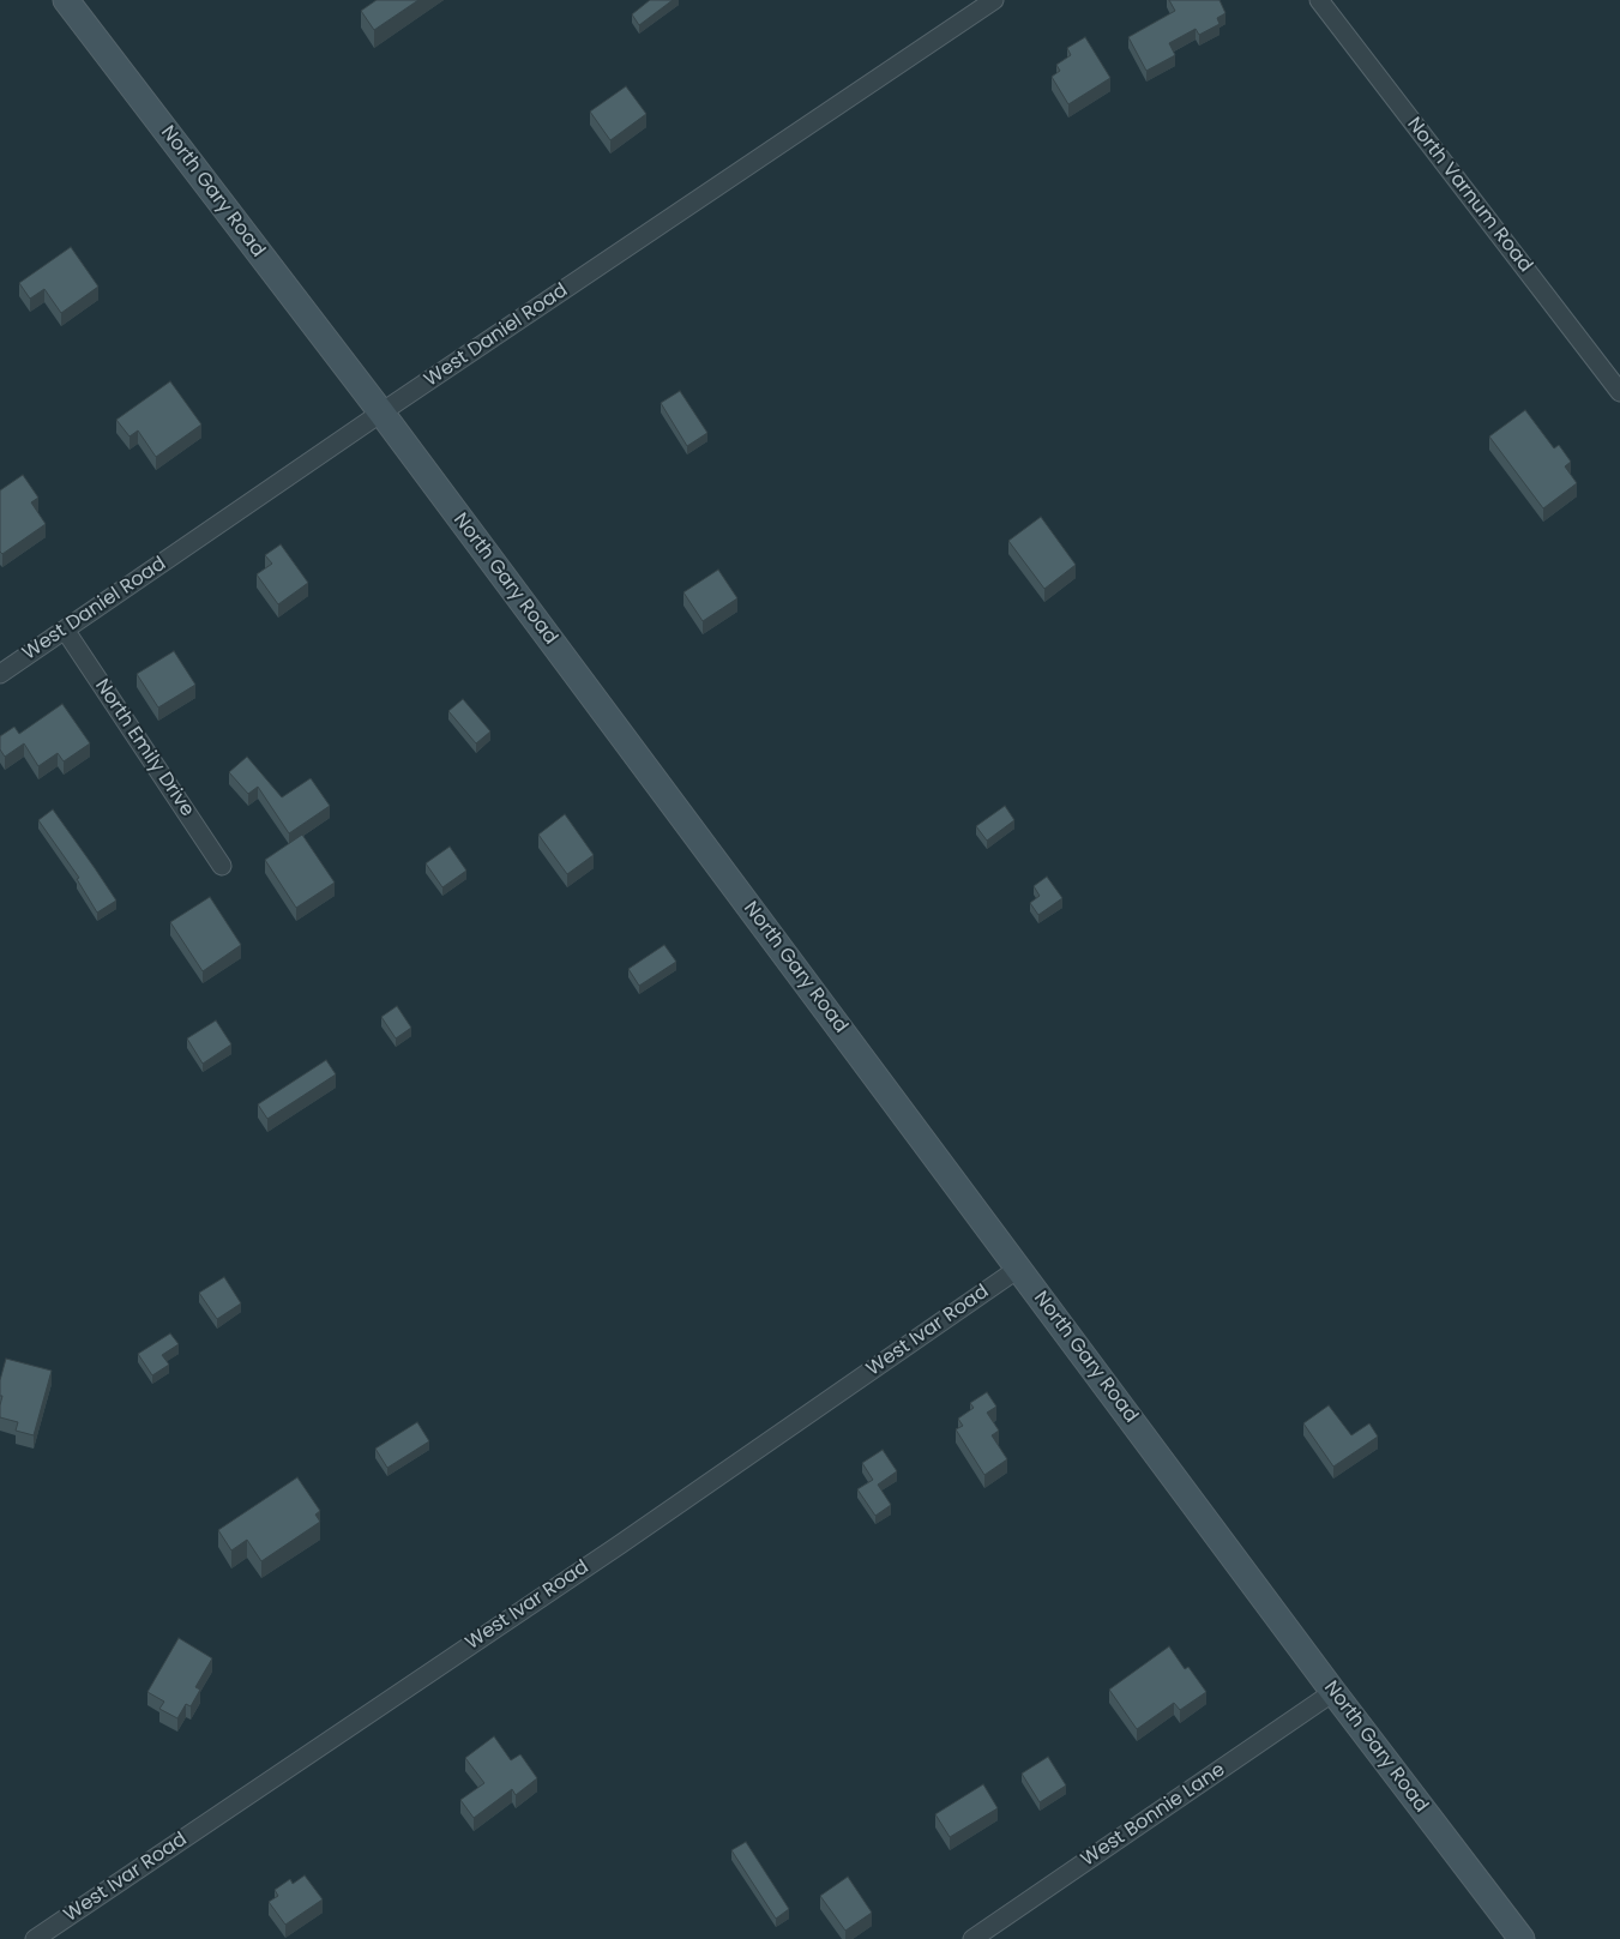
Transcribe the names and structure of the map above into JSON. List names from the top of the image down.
{
  "streets": {
    "street": [
      "North Gary Road",
      "North Varnum Road",
      "West Daniel Road",
      "North Emily Drive",
      "West Ivar Road",
      "West Bonnie Lane"
    ]
  },
  "crossings": [
    ["North Gary Road", "West Daniel Road"],
    ["North Gary Road", "West Ivar Road"],
    ["North Gary Road", "West Bonnie Lane"],
    ["West Daniel Road", "North Emily Drive"]
  ]
}
